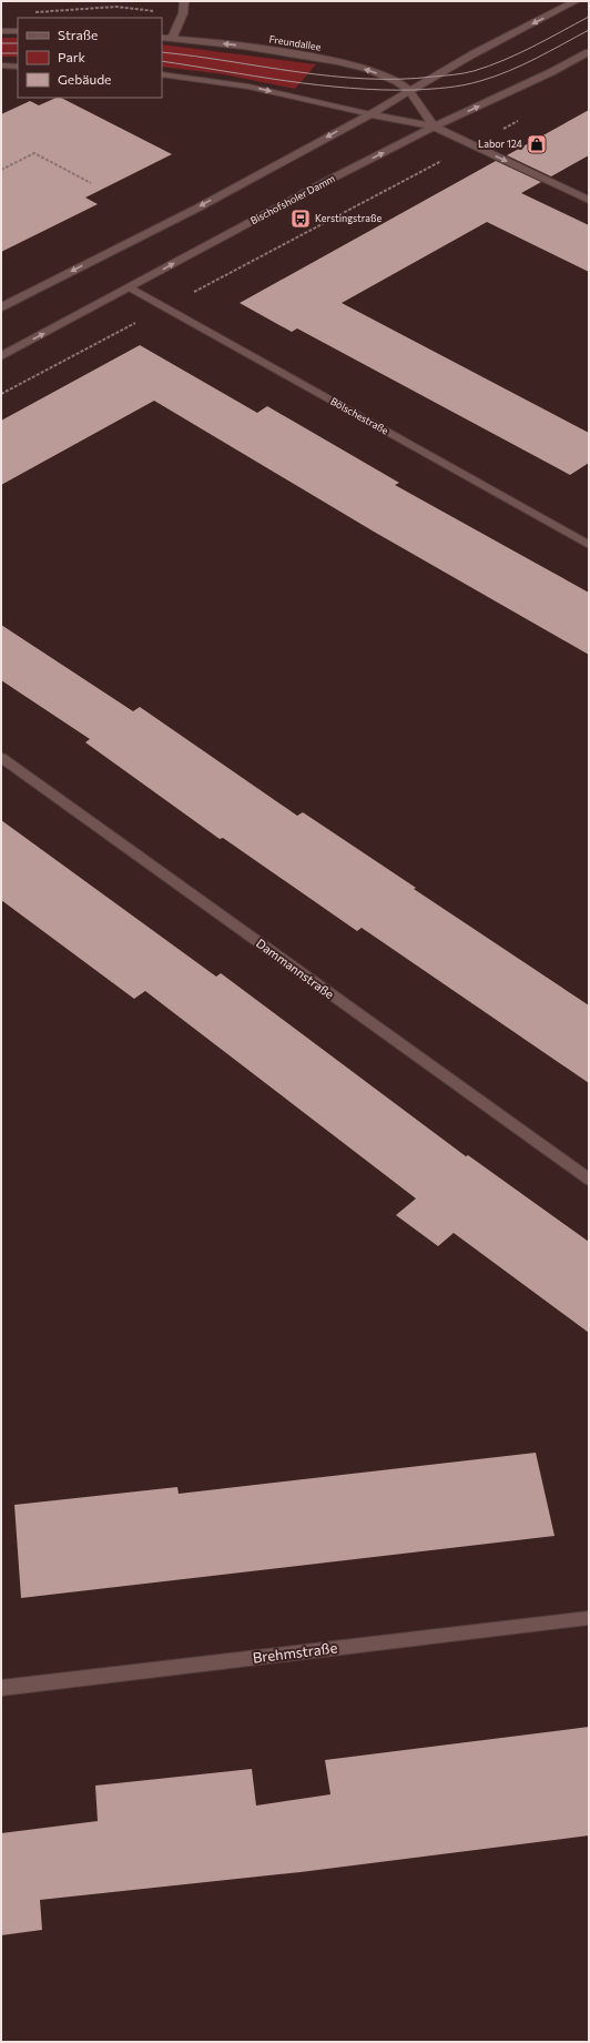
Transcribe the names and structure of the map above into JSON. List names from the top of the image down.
{
  "streets": {
    "street": [
      "Freundallee",
      "Bischofsholer Damm",
      "Bölschestraße",
      "Dammannstraße",
      "Brehmstraße"
    ]
  },
  "crossings": [
    ["Bischofsholer Damm", "Bölschestraße"]
  ],
  "places": {
    "shop": ["Labor 124"],
    "bus stop": ["Kerstingstraße"]
  },
  "legend": ["Straße", "Park", "Gebäude"]
}
